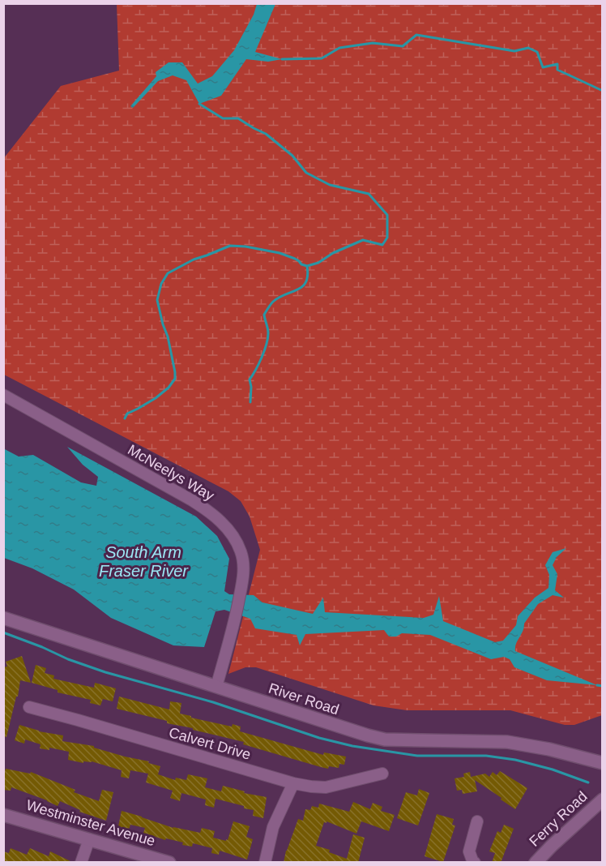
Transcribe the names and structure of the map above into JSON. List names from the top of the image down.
{
  "streets": {
    "street": [
      "McNeelys Way",
      "River Road",
      "Calvert Drive",
      "Ferry Road",
      "Westminster Avenue"
    ]
  },
  "crossings": [
    ["McNeelys Way", "River Road"]
  ],
  "water": ["South Arm Fraser River"]
}
